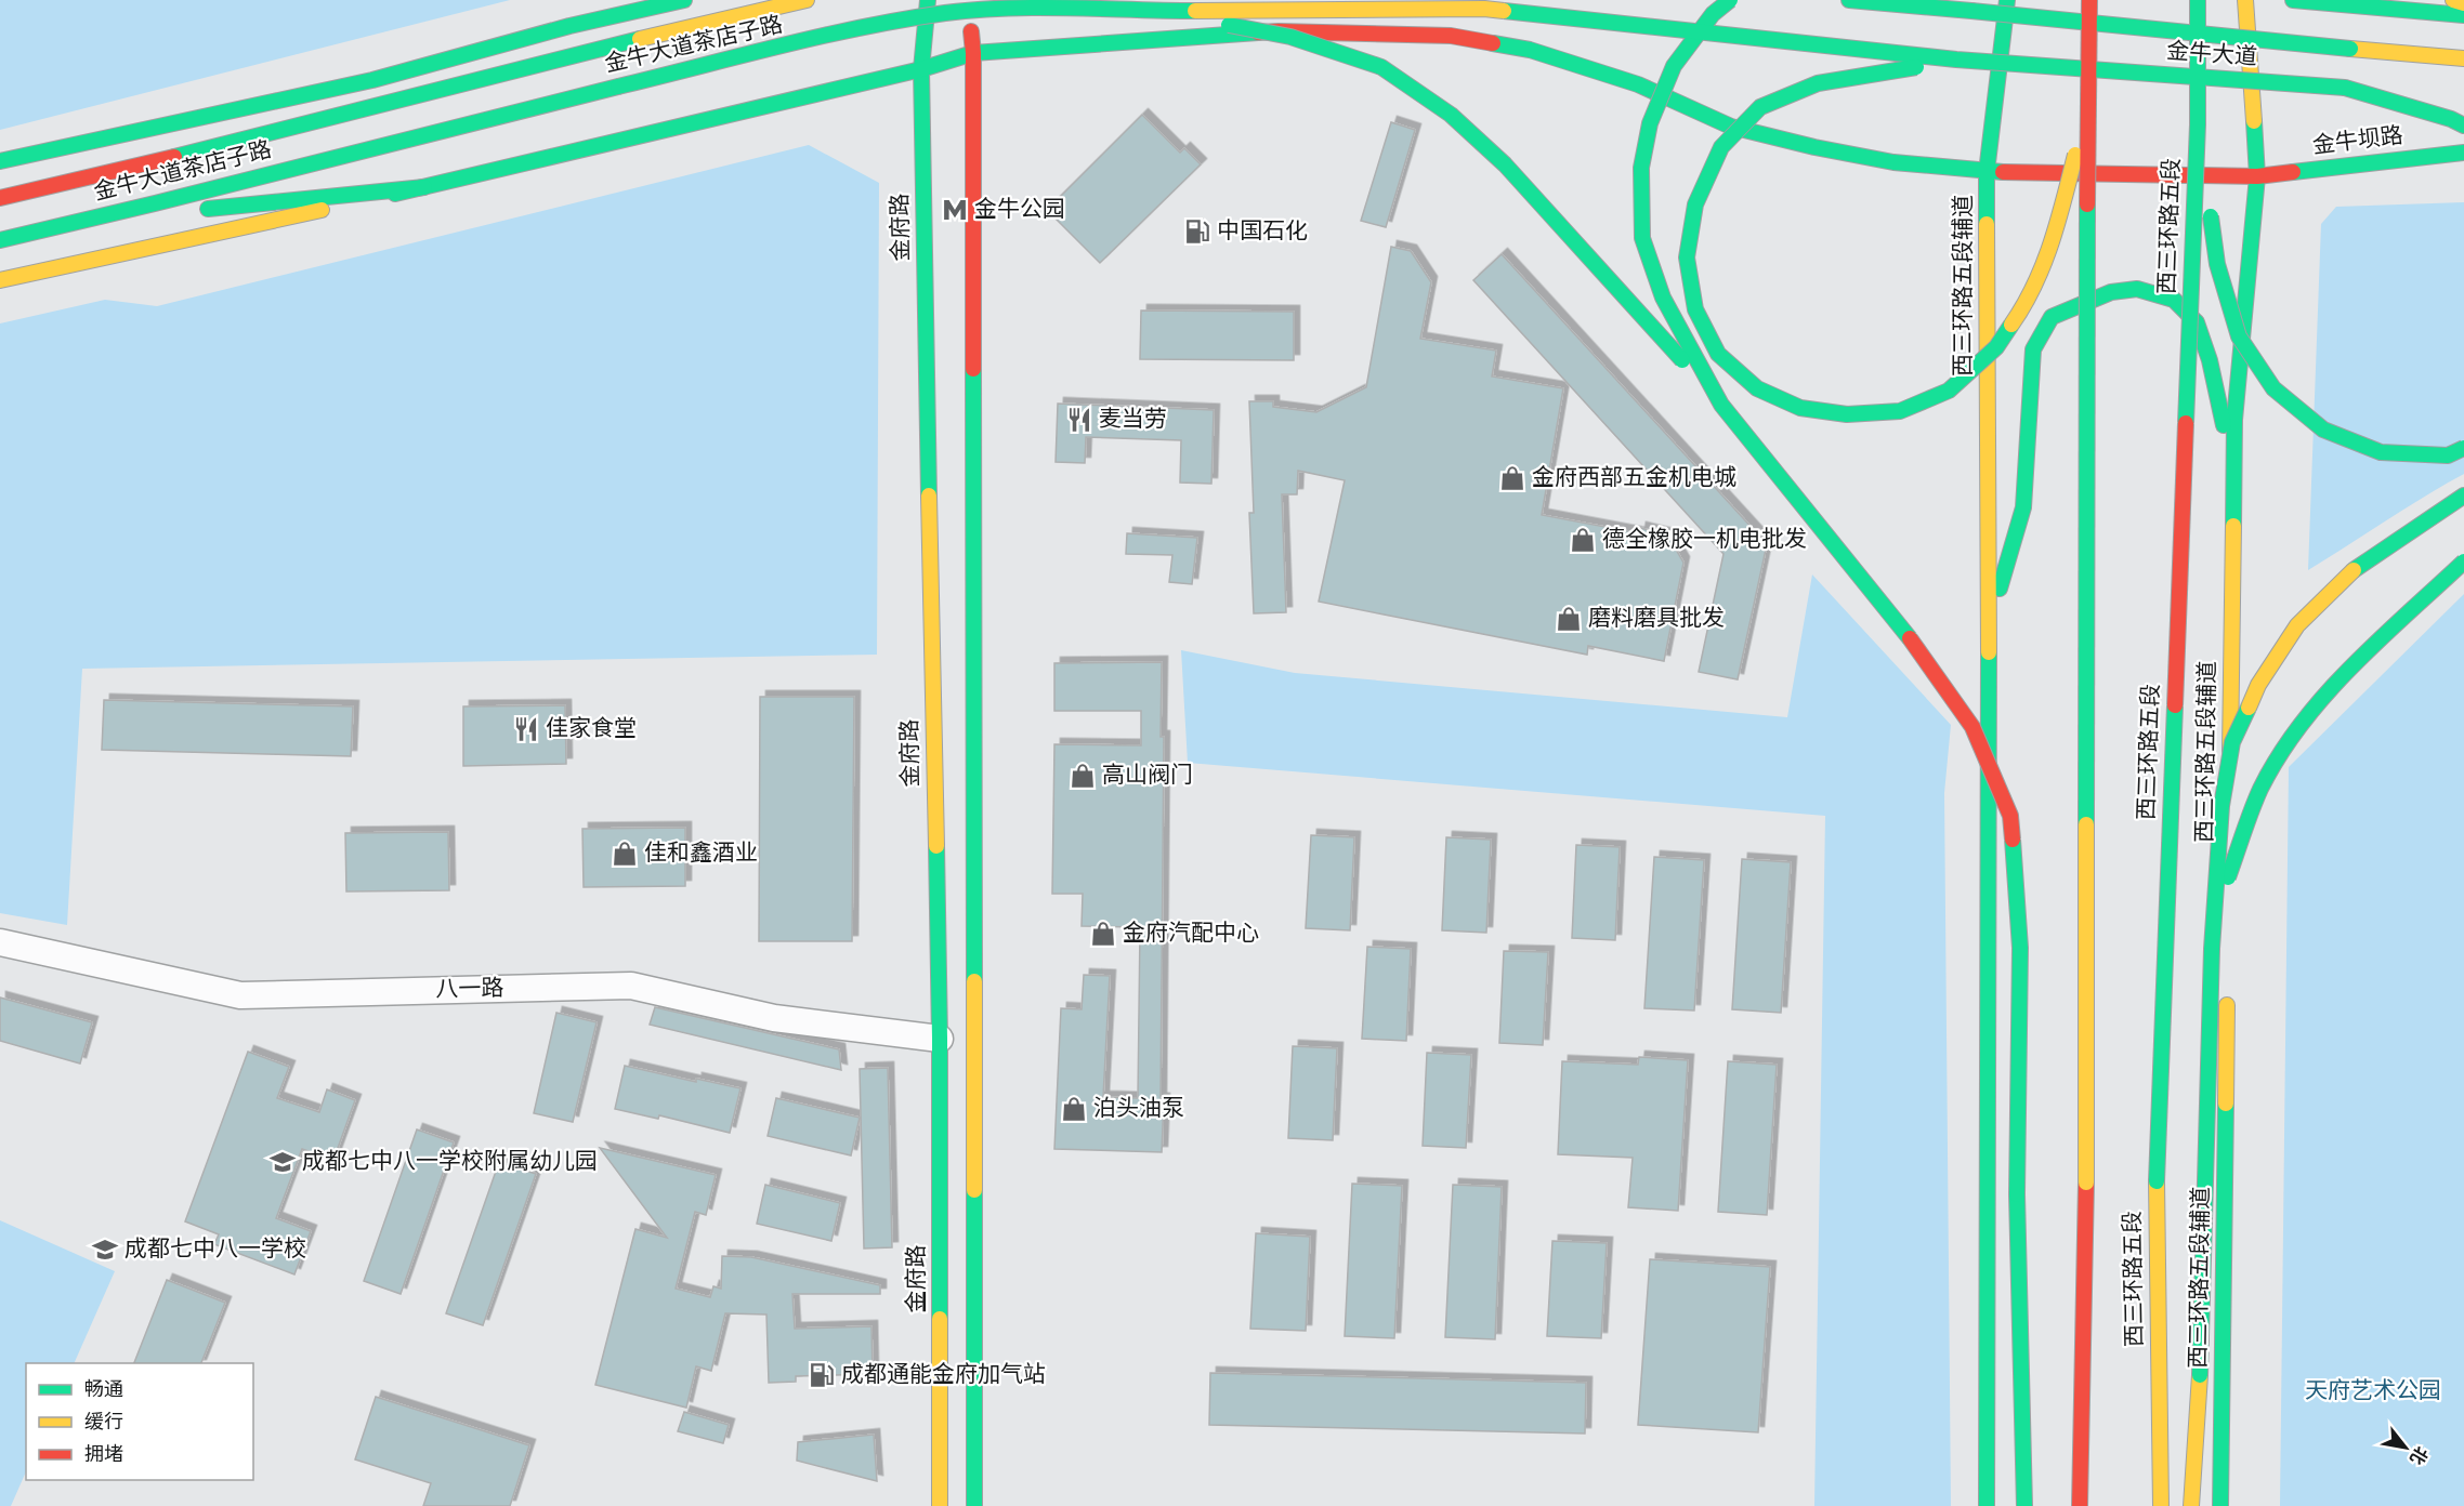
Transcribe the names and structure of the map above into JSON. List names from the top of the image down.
{
  "streets": {
    "main road": [
      "金牛大道茶店子路",
      "金牛大道",
      "金牛坝路",
      "西三环路五段",
      "金府路",
      "西三环路五段辅道"
    ],
    "street": ["八一路"]
  },
  "crossings": [
    ["金牛大道茶店子路", "金牛大道"],
    ["金牛坝路", "金府路"],
    ["金牛坝路", "西三环路五段辅道"],
    ["金府路", "八一路"]
  ],
  "parks": ["天府艺术公园"],
  "places": {
    "metro station": ["金牛公园"],
    "fuel station": ["中国石化", "成都通能金府加气站"],
    "restaurant": ["麦当劳", "佳家食堂"],
    "shop": [
      "金府西部五金机电城",
      "德全橡胶一机电批发",
      "磨料磨具批发",
      "高山阀门",
      "佳和鑫酒业",
      "金府汽配中心",
      "泊头油泵"
    ],
    "school or university": ["成都七中八一学校附属幼儿园", "成都七中八一学校"]
  },
  "legend": ["畅通", "缓行", "拥堵"],
  "north": "bottom right"
}
